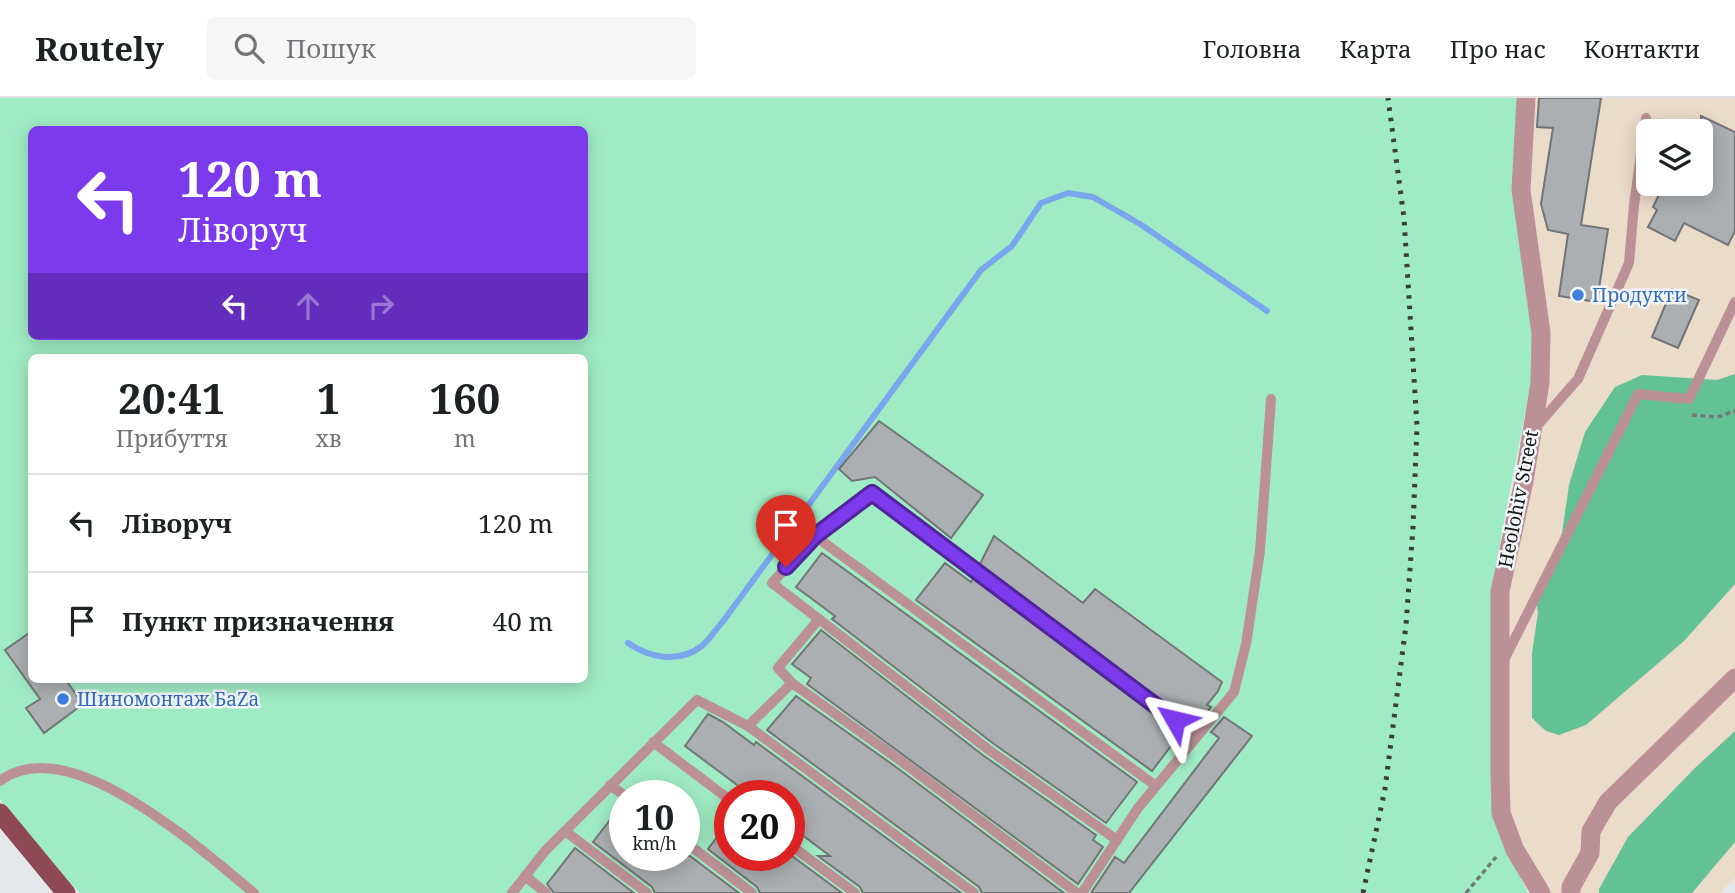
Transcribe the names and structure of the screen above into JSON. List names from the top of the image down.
{
  "streets": {
    "street": ["Heolohiv Street"]
  },
  "places": ["Продукти", "Шиномонтаж БаZa"],
  "page": {
    "header": "Routely",
    "search": "Пошук",
    "nav": [
      "Головна",
      "Карта",
      "Про нас",
      "Контакти"
    ],
    "turn": ["120 m", "Ліворуч"],
    "eta": [
      "20:41",
      "Прибуття",
      "1",
      "хв",
      "160",
      "m"
    ],
    "list": [
      {
        "name": "Ліворуч",
        "value": "120 m"
      },
      {
        "name": "Пункт призначення",
        "value": "40 m"
      }
    ],
    "speed": "10 km/h",
    "limit": "20"
  }
}
